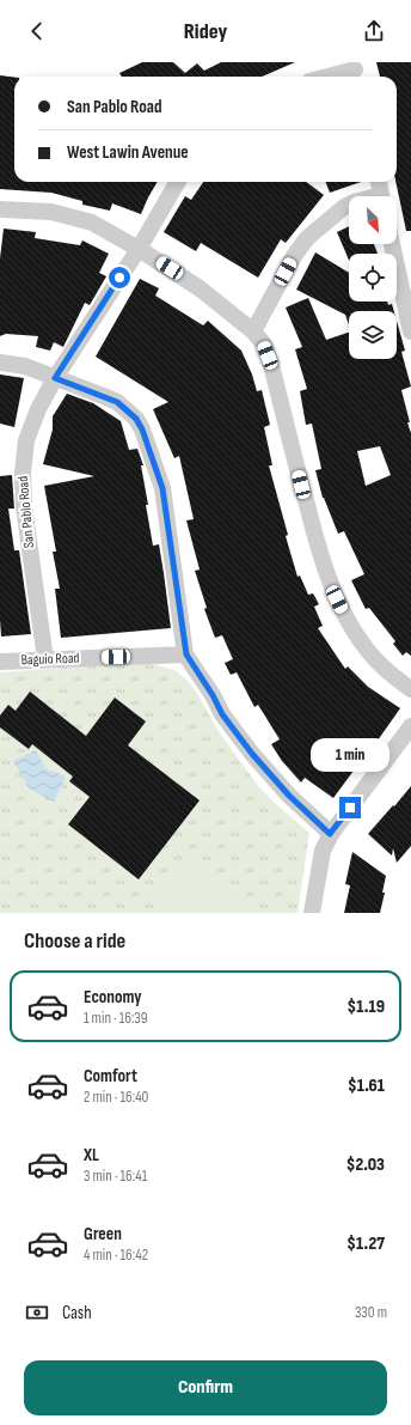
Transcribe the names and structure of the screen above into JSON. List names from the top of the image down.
{
  "streets": {
    "street": ["San Pablo Road", "Baguio Road"]
  },
  "crossings": [
    ["San Pablo Road", "Baguio Road"]
  ],
  "north": "bottom right",
  "page": {
    "header": "Ridey",
    "banner": ["San Pablo Road", "West Lawin Avenue"],
    "bubble": "1 min",
    "heading": "Choose a ride",
    "list": [
      {
        "name": "Economy",
        "note": "1 min · 16:39",
        "value": "$1.19"
      },
      {
        "name": "Comfort",
        "note": "2 min · 16:40",
        "value": "$1.61"
      },
      {
        "name": "XL",
        "note": "3 min · 16:41",
        "value": "$2.03"
      },
      {
        "name": "Green",
        "note": "4 min · 16:42",
        "value": "$1.27"
      }
    ],
    "pay": ["Cash", "330 m"],
    "buttons": "Confirm"
  }
}
